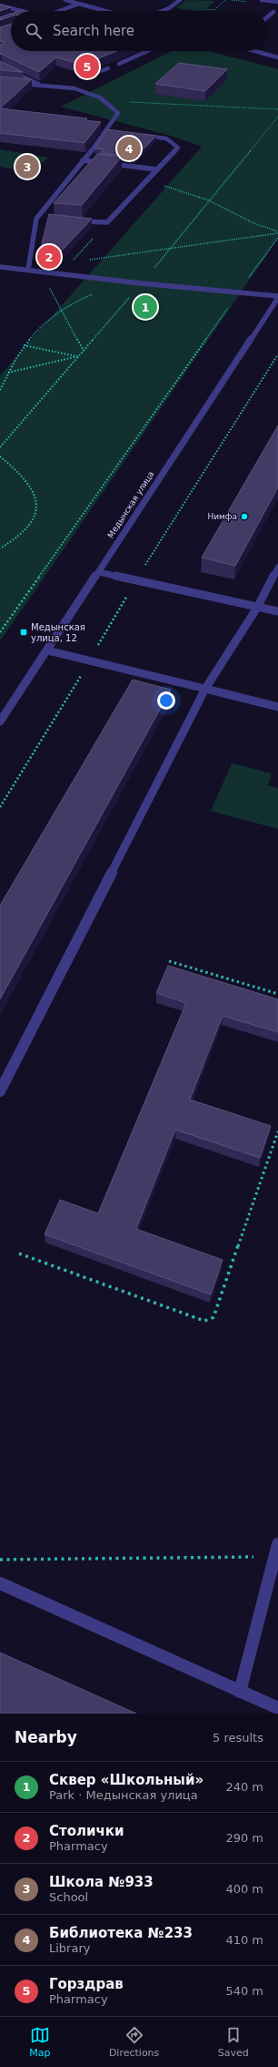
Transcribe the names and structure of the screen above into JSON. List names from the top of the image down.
{
  "streets": {
    "street": ["Медынская улица"]
  },
  "places": {
    "other": ["Нимфа"],
    "transit": ["Медынская улица, 12"]
  },
  "page": {
    "search": "Search here",
    "pins": [
      "5",
      "4",
      "3",
      "2",
      "1"
    ],
    "heading": ["Nearby", "5 results"],
    "list": [
      {
        "mark": "1",
        "name": "Сквер «Школьный»",
        "note": "Park · Медынская улица",
        "value": "240 m"
      },
      {
        "mark": "2",
        "name": "Столички",
        "note": "Pharmacy",
        "value": "290 m"
      },
      {
        "mark": "3",
        "name": "Школа №933",
        "note": "School",
        "value": "400 m"
      },
      {
        "mark": "4",
        "name": "Библиотека №233",
        "note": "Library",
        "value": "410 m"
      },
      {
        "mark": "5",
        "name": "Горздрав",
        "note": "Pharmacy",
        "value": "540 m"
      }
    ],
    "nav": ["Map", "Directions", "Saved"]
  }
}
